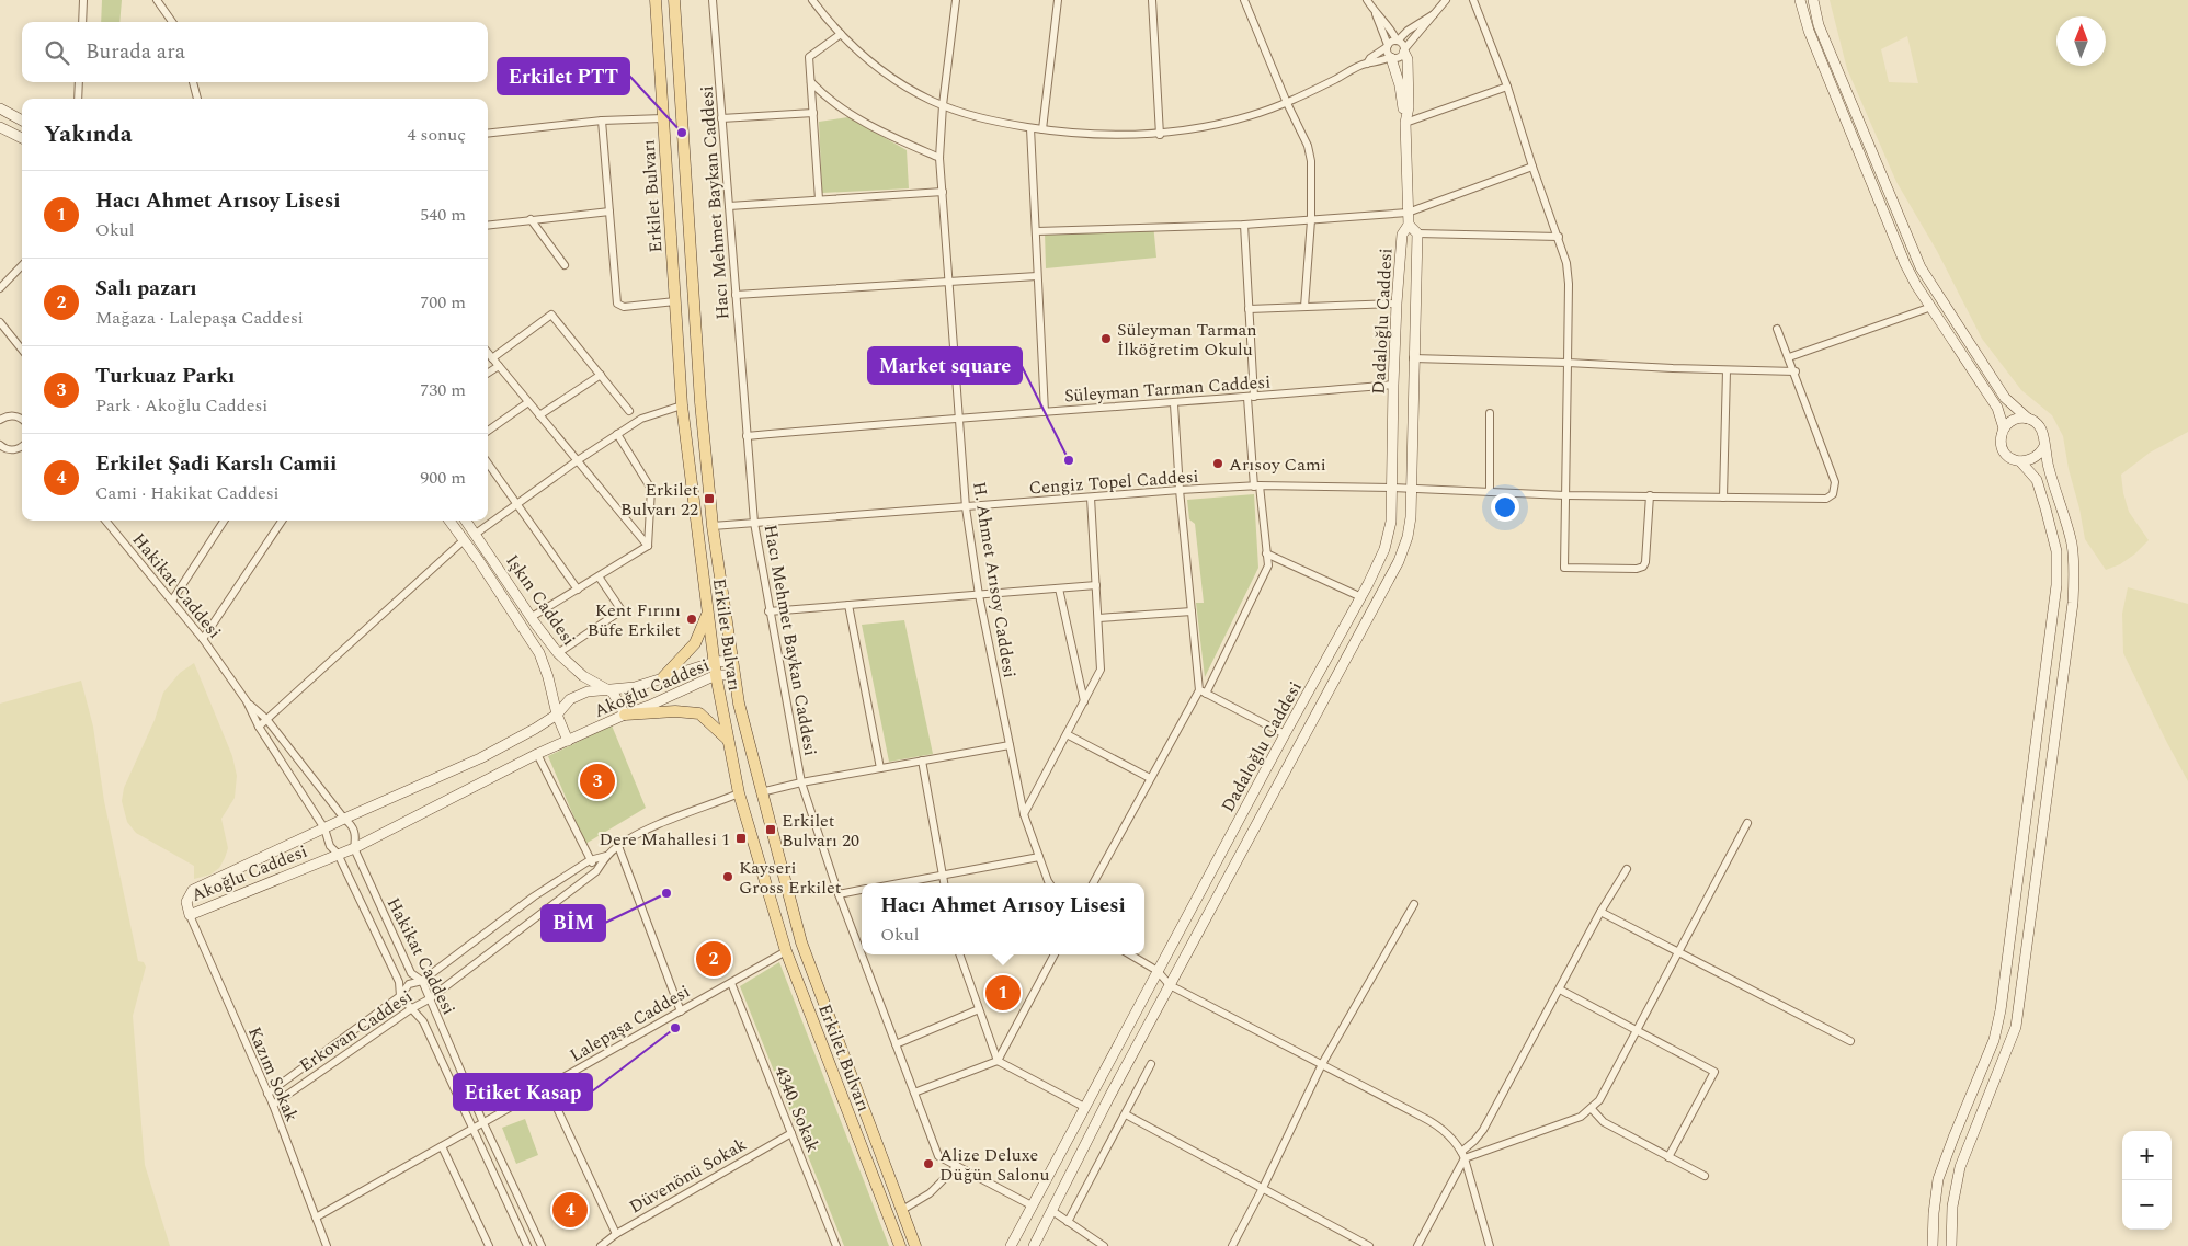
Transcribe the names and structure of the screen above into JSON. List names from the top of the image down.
{
  "streets": {
    "main road": ["Erkilet Bulvarı"],
    "street": [
      "Hacı Mehmet Baykan Caddesi",
      "Dadaloğlu Caddesi",
      "Süleyman Tarman Caddesi",
      "Cengiz Topel Caddesi",
      "H. Ahmet Arısoy Caddesi",
      "Hakikat Caddesi",
      "Işkın Caddesi",
      "Akoğlu Caddesi",
      "Lalepaşa Caddesi",
      "Erkovan Caddesi",
      "Kazım Sokak",
      "4340. Sokak",
      "Düvenönü Sokak"
    ]
  },
  "crossings": [
    ["Erkilet Bulvarı", "Cengiz Topel Caddesi"],
    ["Erkilet Bulvarı", "Akoğlu Caddesi"],
    ["Erkilet Bulvarı", "Lalepaşa Caddesi"],
    ["Erkilet Bulvarı", "Erkovan Caddesi"],
    ["Hacı Mehmet Baykan Caddesi", "Dadaloğlu Caddesi"],
    ["Hacı Mehmet Baykan Caddesi", "Süleyman Tarman Caddesi"],
    ["Hacı Mehmet Baykan Caddesi", "Cengiz Topel Caddesi"],
    ["Dadaloğlu Caddesi", "Süleyman Tarman Caddesi"],
    ["Dadaloğlu Caddesi", "Cengiz Topel Caddesi"],
    ["Süleyman Tarman Caddesi", "H. Ahmet Arısoy Caddesi"],
    ["Cengiz Topel Caddesi", "H. Ahmet Arısoy Caddesi"],
    ["Hakikat Caddesi", "Akoğlu Caddesi"],
    ["Hakikat Caddesi", "Lalepaşa Caddesi"],
    ["Hakikat Caddesi", "Erkovan Caddesi"],
    ["Işkın Caddesi", "Akoğlu Caddesi"],
    ["Akoğlu Caddesi", "Kazım Sokak"],
    ["Lalepaşa Caddesi", "Kazım Sokak"],
    ["Lalepaşa Caddesi", "4340. Sokak"],
    ["Erkovan Caddesi", "Kazım Sokak"],
    ["4340. Sokak", "Düvenönü Sokak"]
  ],
  "places": {
    "other": [
      "Erkilet PTT",
      "Süleyman Tarman İlköğretim Okulu",
      "Market square",
      "Arısoy Cami",
      "Kent Fırını Büfe Erkilet",
      "Kayseri Gross Erkilet",
      "BİM",
      "Etiket Kasap",
      "Alize Deluxe Düğün Salonu"
    ],
    "transit": ["Erkilet Bulvarı 22", "Erkilet Bulvarı 20", "Dere Mahallesi 1"]
  },
  "north": "top",
  "page": {
    "search": "Burada ara",
    "heading": ["Yakında", "4 sonuç"],
    "list": [
      {
        "mark": "1",
        "name": "Hacı Ahmet Arısoy Lisesi",
        "note": "Okul",
        "value": "540 m"
      },
      {
        "mark": "2",
        "name": "Salı pazarı",
        "note": "Mağaza · Lalepaşa Caddesi",
        "value": "700 m"
      },
      {
        "mark": "3",
        "name": "Turkuaz Parkı",
        "note": "Park · Akoğlu Caddesi",
        "value": "730 m"
      },
      {
        "mark": "4",
        "name": "Erkilet Şadi Karslı Camii",
        "note": "Cami · Hakikat Caddesi",
        "value": "900 m"
      }
    ],
    "pins": [
      "3",
      "2",
      "1",
      "4"
    ],
    "popup": ["Hacı Ahmet Arısoy Lisesi", "Okul"],
    "map_buttons": ["+", "−"]
  }
}
